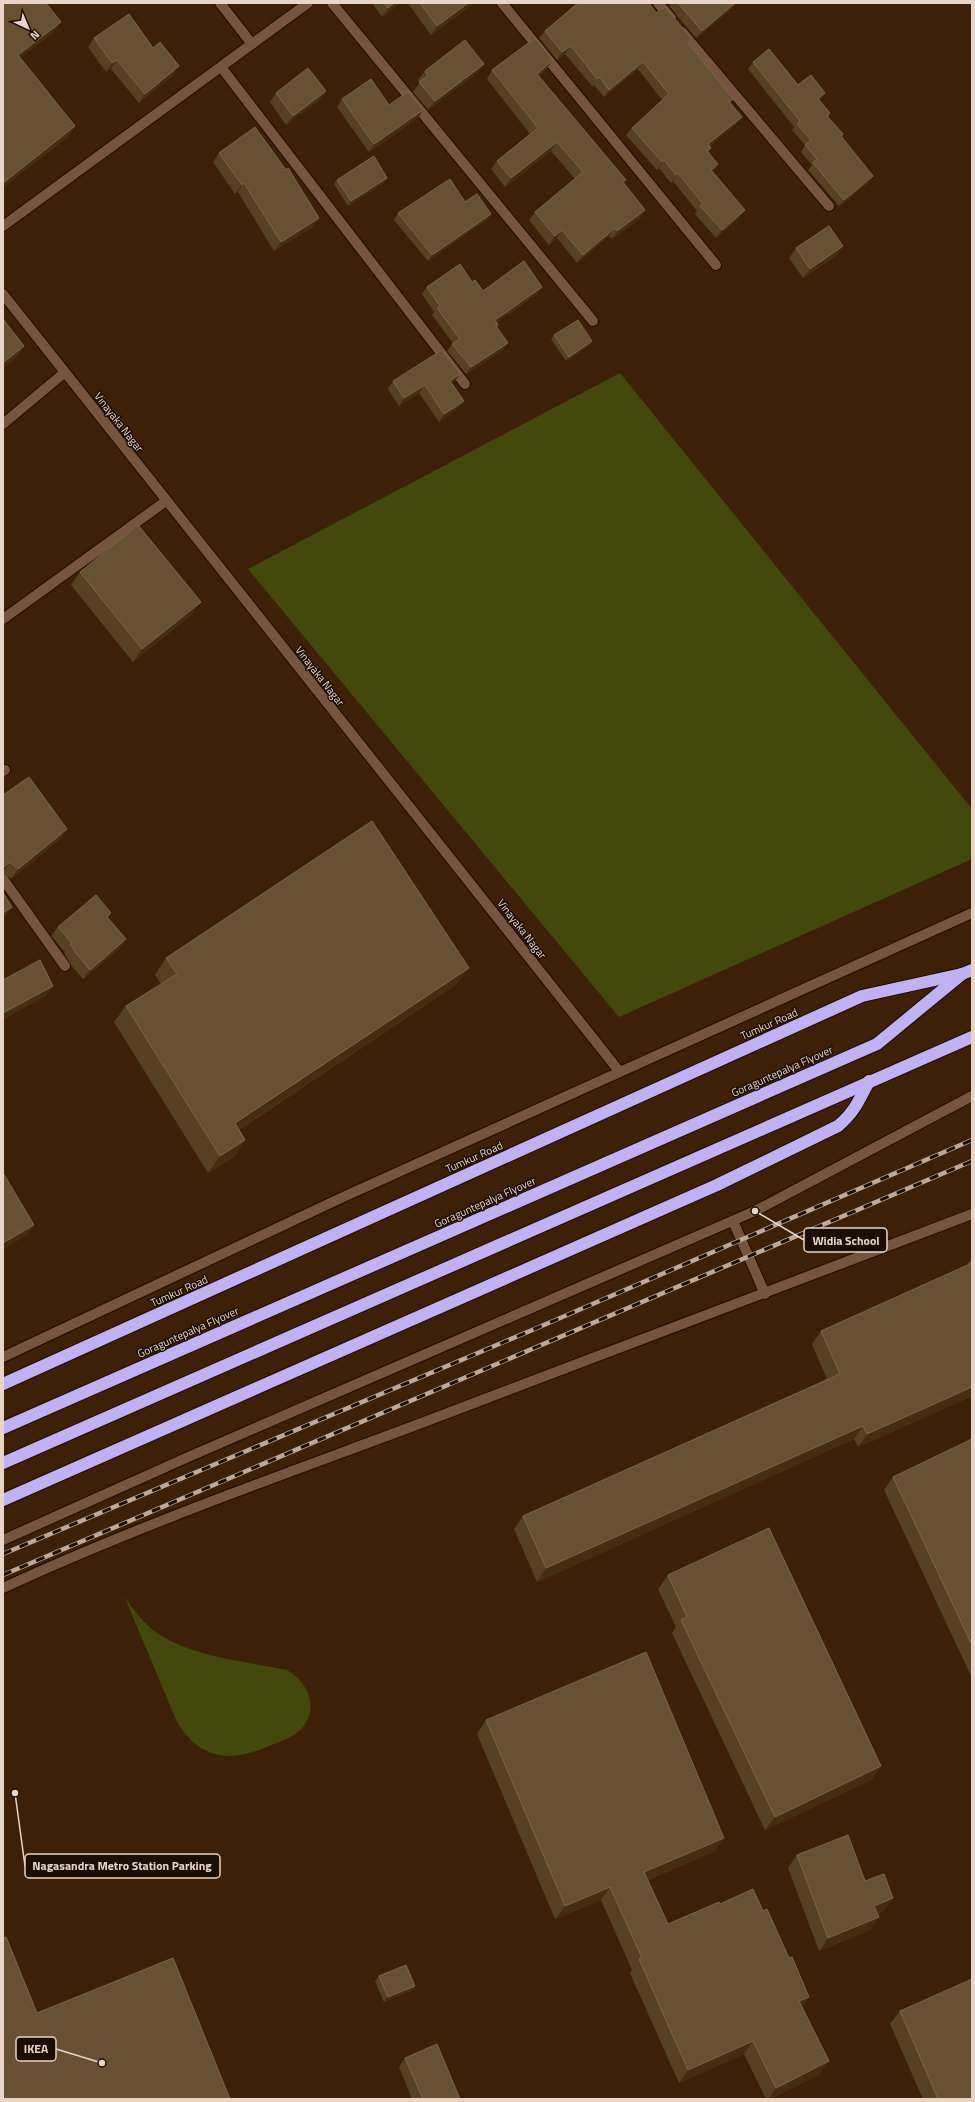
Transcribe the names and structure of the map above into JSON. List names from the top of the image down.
{
  "streets": {
    "highway": ["Tumkur Road", "Goraguntepalya Flyover"],
    "street": ["Vinayaka Nagar"]
  },
  "crossings": [
    ["Tumkur Road", "Goraguntepalya Flyover"]
  ],
  "places": ["Widia School", "Nagasandra Metro Station Parking", "IKEA"],
  "north": "bottom right"
}
